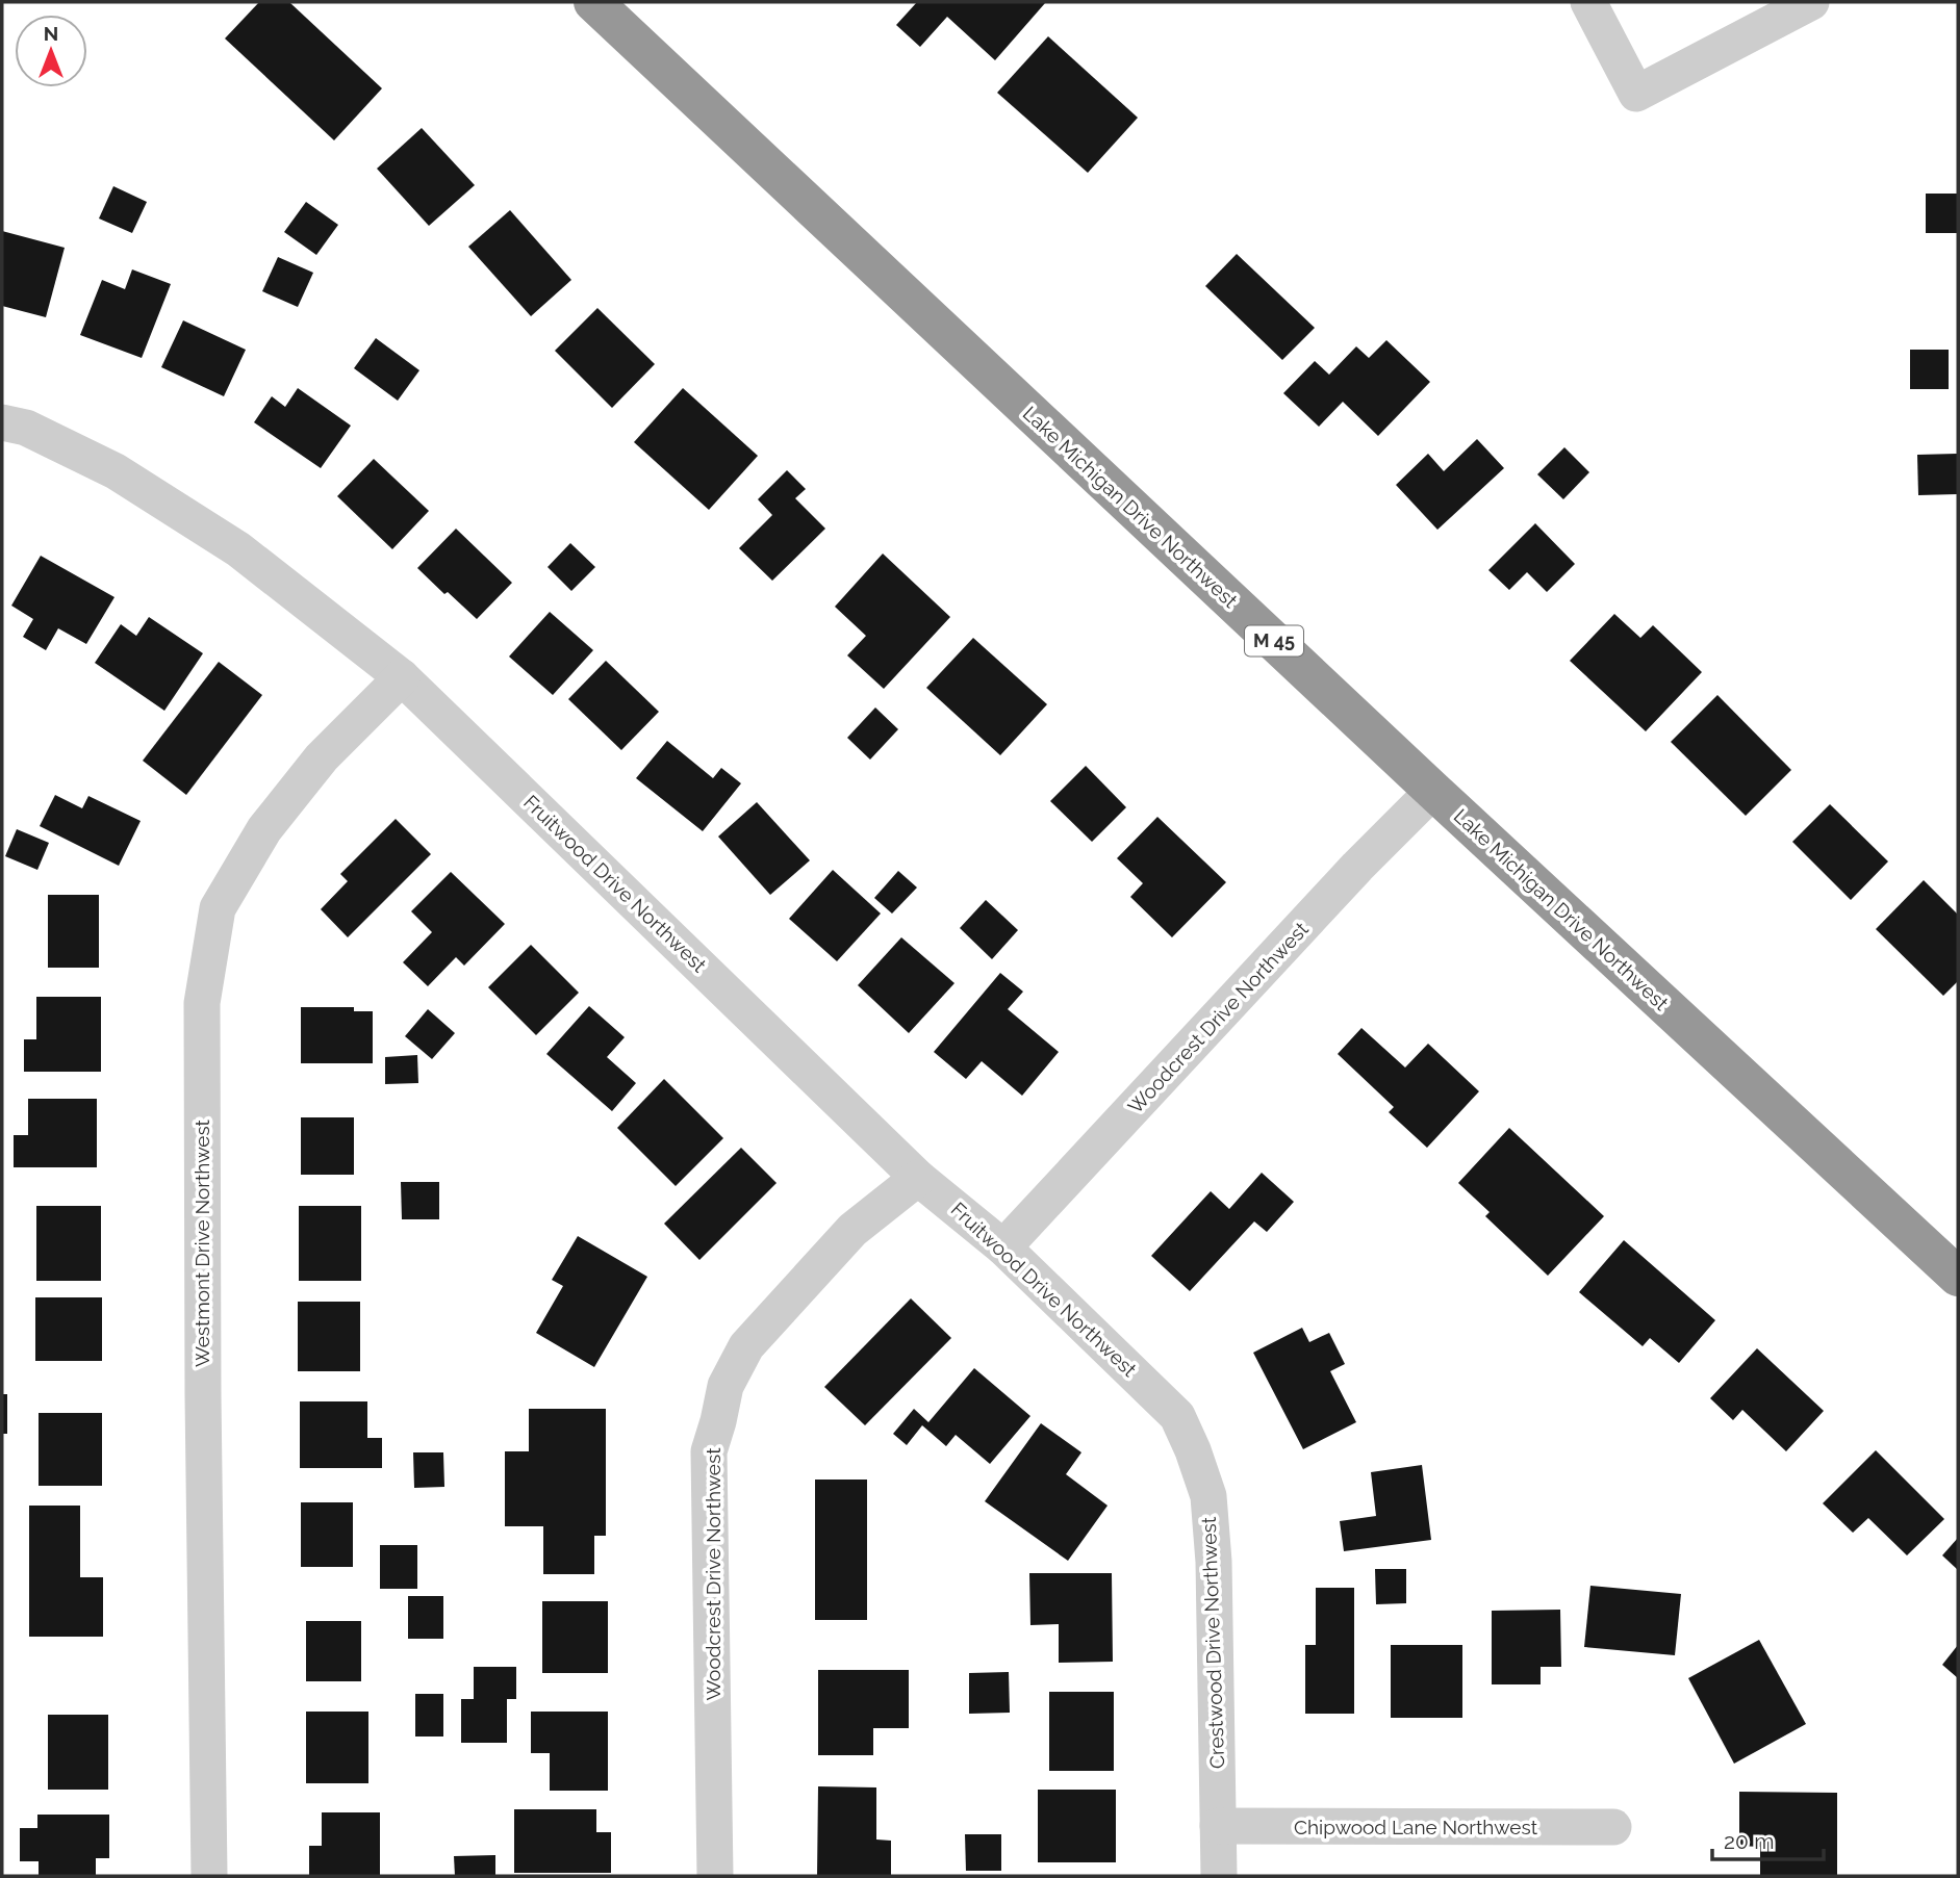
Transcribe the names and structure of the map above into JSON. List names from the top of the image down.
{
  "streets": {
    "highway": ["Lake Michigan Drive Northwest", "M 45"],
    "street": [
      "Fruitwood Drive Northwest",
      "Woodcrest Drive Northwest",
      "Westmont Drive Northwest",
      "Crestwood Drive Northwest",
      "Chipwood Lane Northwest"
    ]
  },
  "crossings": [
    ["Lake Michigan Drive Northwest", "Woodcrest Drive Northwest"],
    ["Fruitwood Drive Northwest", "Woodcrest Drive Northwest"],
    ["Fruitwood Drive Northwest", "Westmont Drive Northwest"],
    ["Fruitwood Drive Northwest", "Crestwood Drive Northwest"],
    ["Crestwood Drive Northwest", "Chipwood Lane Northwest"]
  ],
  "scale_bar": "20 m",
  "north": "top"
}
